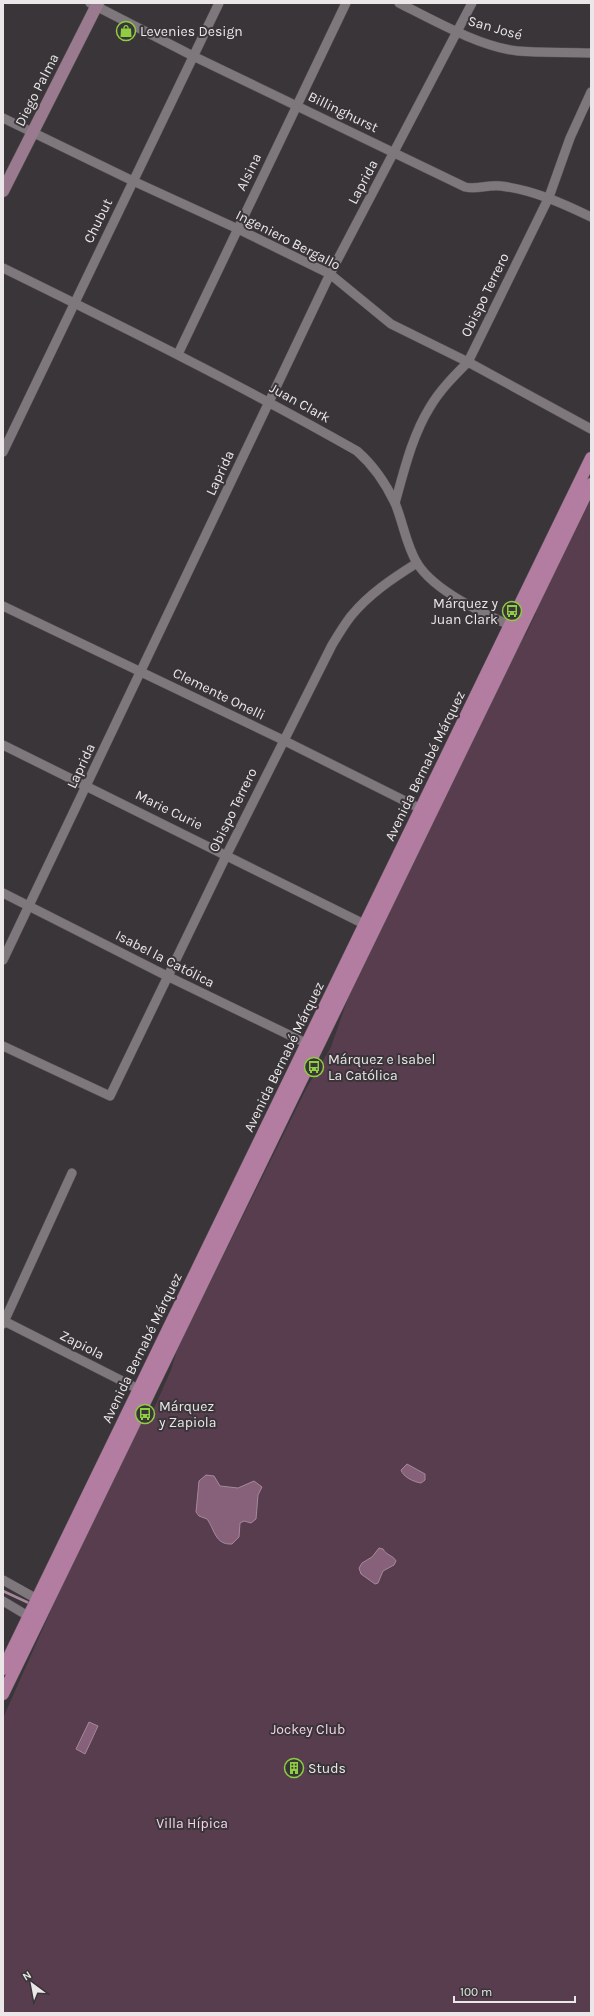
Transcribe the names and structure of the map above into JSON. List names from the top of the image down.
{
  "streets": {
    "main road": ["Diego Palma", "Avenida Bernabé Márquez"],
    "street": [
      "San José",
      "Billinghurst",
      "Alsina",
      "Laprida",
      "Chubut",
      "Ingeniero Bergallo",
      "Obispo Terrero",
      "Juan Clark",
      "Clemente Onelli",
      "Marie Curie",
      "Isabel la Católica",
      "Zapiola"
    ]
  },
  "crossings": [
    ["San José", "Laprida"],
    ["Diego Palma", "Billinghurst"],
    ["Diego Palma", "Ingeniero Bergallo"],
    ["Billinghurst", "Alsina"],
    ["Billinghurst", "Laprida"],
    ["Billinghurst", "Chubut"],
    ["Billinghurst", "Obispo Terrero"],
    ["Alsina", "Ingeniero Bergallo"],
    ["Alsina", "Juan Clark"],
    ["Laprida", "Ingeniero Bergallo"],
    ["Laprida", "Juan Clark"],
    ["Laprida", "Clemente Onelli"],
    ["Laprida", "Marie Curie"],
    ["Laprida", "Isabel la Católica"],
    ["Chubut", "Ingeniero Bergallo"],
    ["Chubut", "Juan Clark"],
    ["Ingeniero Bergallo", "Obispo Terrero"],
    ["Obispo Terrero", "Juan Clark"],
    ["Obispo Terrero", "Clemente Onelli"],
    ["Obispo Terrero", "Marie Curie"],
    ["Obispo Terrero", "Isabel la Católica"],
    ["Juan Clark", "Avenida Bernabé Márquez"],
    ["Clemente Onelli", "Avenida Bernabé Márquez"],
    ["Avenida Bernabé Márquez", "Marie Curie"],
    ["Avenida Bernabé Márquez", "Isabel la Católica"],
    ["Avenida Bernabé Márquez", "Zapiola"]
  ],
  "parks": ["Jockey Club", "Villa Hípica"],
  "places": {
    "shop": ["Levenies Design"],
    "bus stop": ["Márquez y Juan Clark", "Márquez e Isabel La Católica", "Márquez y Zapiola"],
    "building": ["Studs"]
  },
  "scale_bar": "100 m",
  "north": "top left"
}
